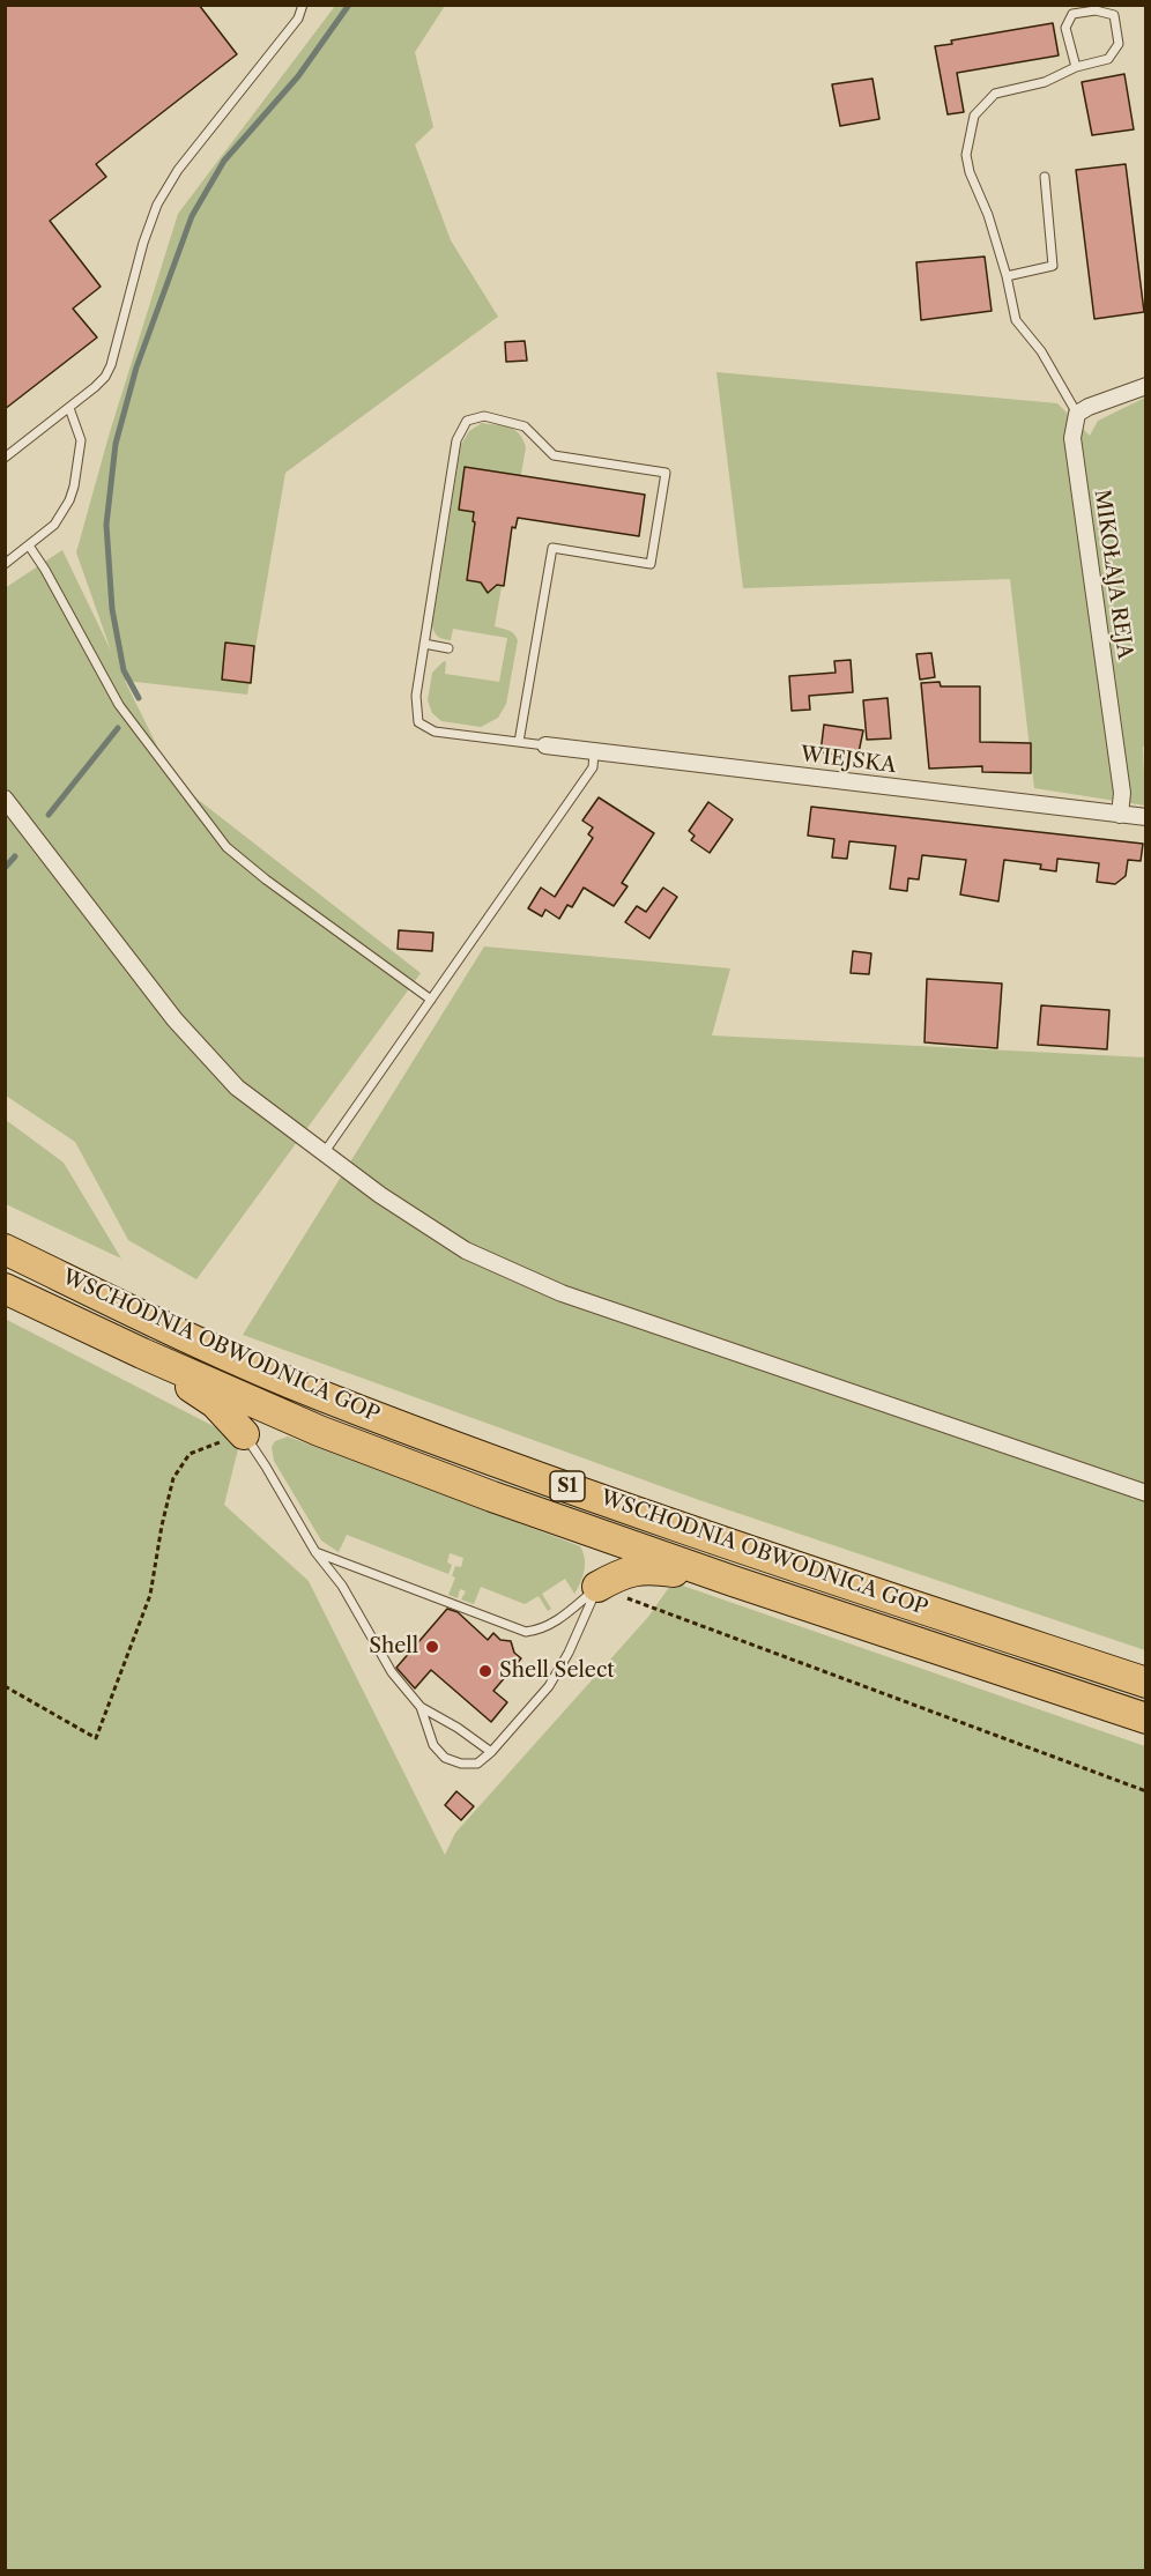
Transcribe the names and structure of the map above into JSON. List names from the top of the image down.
{
  "streets": {
    "highway": ["WSCHODNIA OBWODNICA GOP", "S1"],
    "street": ["MIKOŁAJA REJA", "WIEJSKA"]
  },
  "crossings": [
    ["MIKOŁAJA REJA", "WIEJSKA"]
  ],
  "places": ["Shell", "Shell Select"]
}
